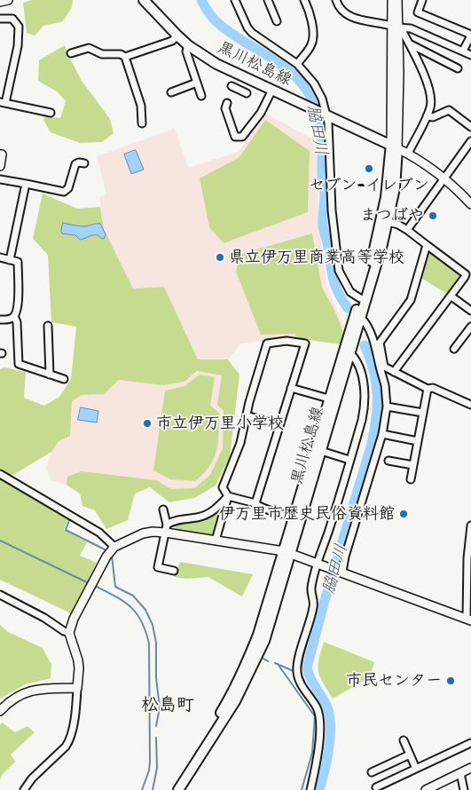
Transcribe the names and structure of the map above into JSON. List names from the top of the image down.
{
  "streets": {
    "main road": ["黒川松島線"]
  },
  "districts": ["松島町"],
  "water": ["脇田川"],
  "places": [
    "セブン-イレブン",
    "まつばや",
    "県立伊万里商業高等学校",
    "市立伊万里小学校",
    "伊万里市歴史民俗資料館",
    "市民センター"
  ]
}
